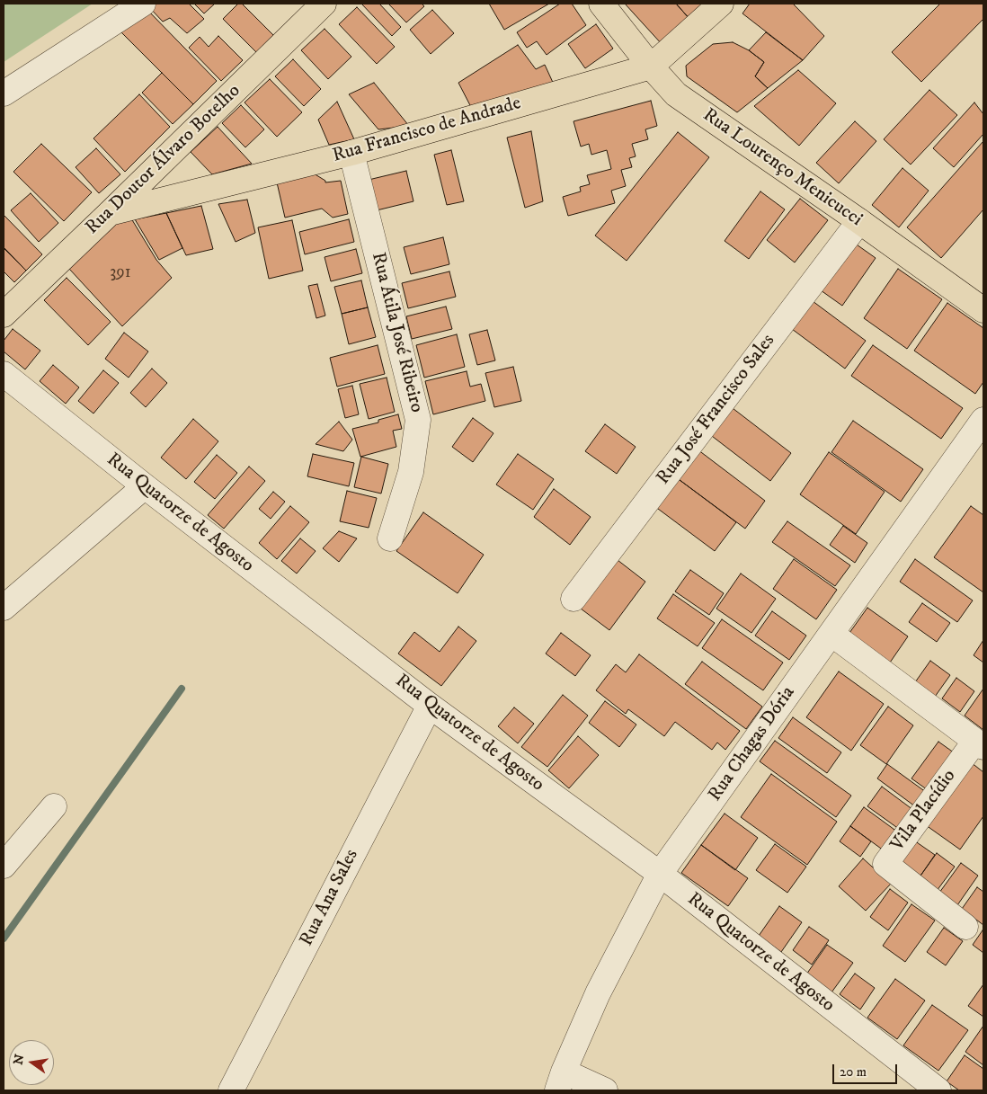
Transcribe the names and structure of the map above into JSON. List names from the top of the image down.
{
  "streets": {
    "main road": ["Rua Francisco de Andrade", "Rua Doutor Álvaro Botelho", "Rua Lourenço Menicucci"],
    "street": [
      "Rua Átila José Ribeiro",
      "Rua José Francisco Sales",
      "Rua Quatorze de Agosto",
      "Rua Chagas Dória",
      "Vila Placídio",
      "Rua Ana Sales"
    ]
  },
  "crossings": [
    ["Rua Francisco de Andrade", "Rua Doutor Álvaro Botelho"],
    ["Rua Francisco de Andrade", "Rua Lourenço Menicucci"],
    ["Rua Francisco de Andrade", "Rua Átila José Ribeiro"],
    ["Rua Lourenço Menicucci", "Rua José Francisco Sales"],
    ["Rua Quatorze de Agosto", "Rua Chagas Dória"],
    ["Rua Quatorze de Agosto", "Rua Ana Sales"]
  ],
  "house_numbers": ["391"],
  "scale_bar": "20 m",
  "north": "left"
}
